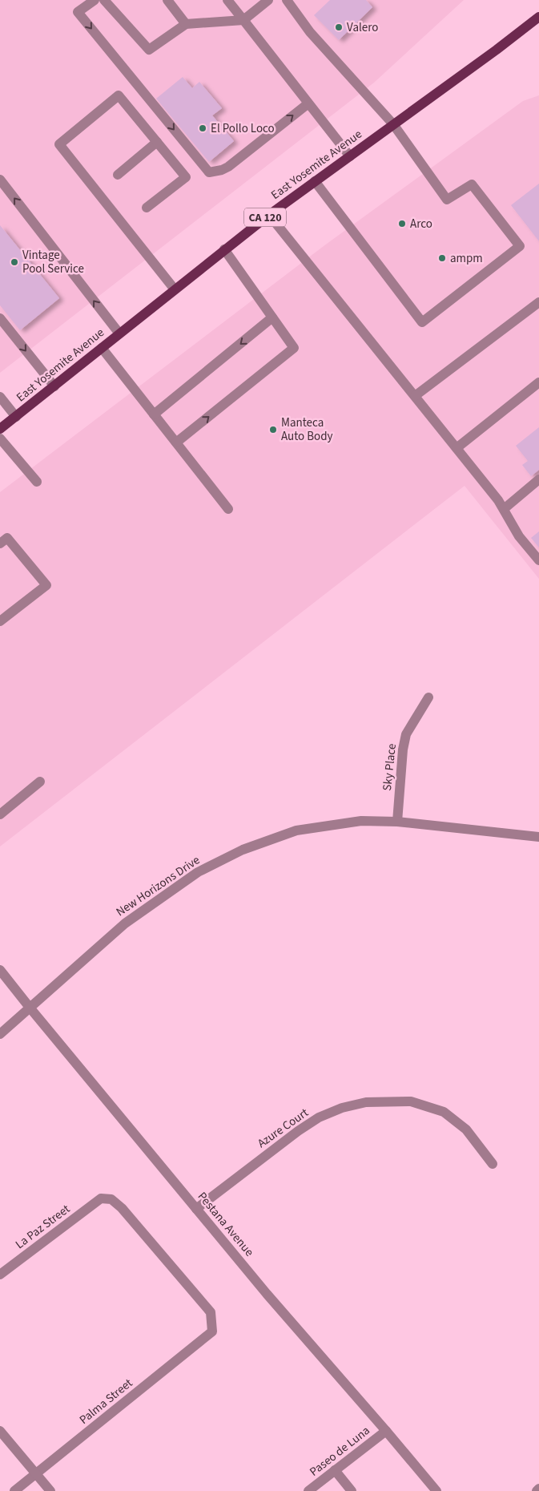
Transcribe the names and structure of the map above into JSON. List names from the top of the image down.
{
  "streets": {
    "main road": ["East Yosemite Avenue", "CA 120"],
    "street": [
      "Sky Place",
      "New Horizons Drive",
      "Azure Court",
      "Pestana Avenue",
      "La Paz Street",
      "Palma Street",
      "Paseo de Luna"
    ]
  },
  "crossings": [
    ["Sky Place", "New Horizons Drive"],
    ["New Horizons Drive", "Pestana Avenue"],
    ["Azure Court", "Pestana Avenue"],
    ["Pestana Avenue", "Paseo de Luna"],
    ["La Paz Street", "Palma Street"]
  ],
  "places": [
    "Valero",
    "El Pollo Loco",
    "Arco",
    "ampm",
    "Vintage Pool Service",
    "Manteca Auto Body"
  ]
}
